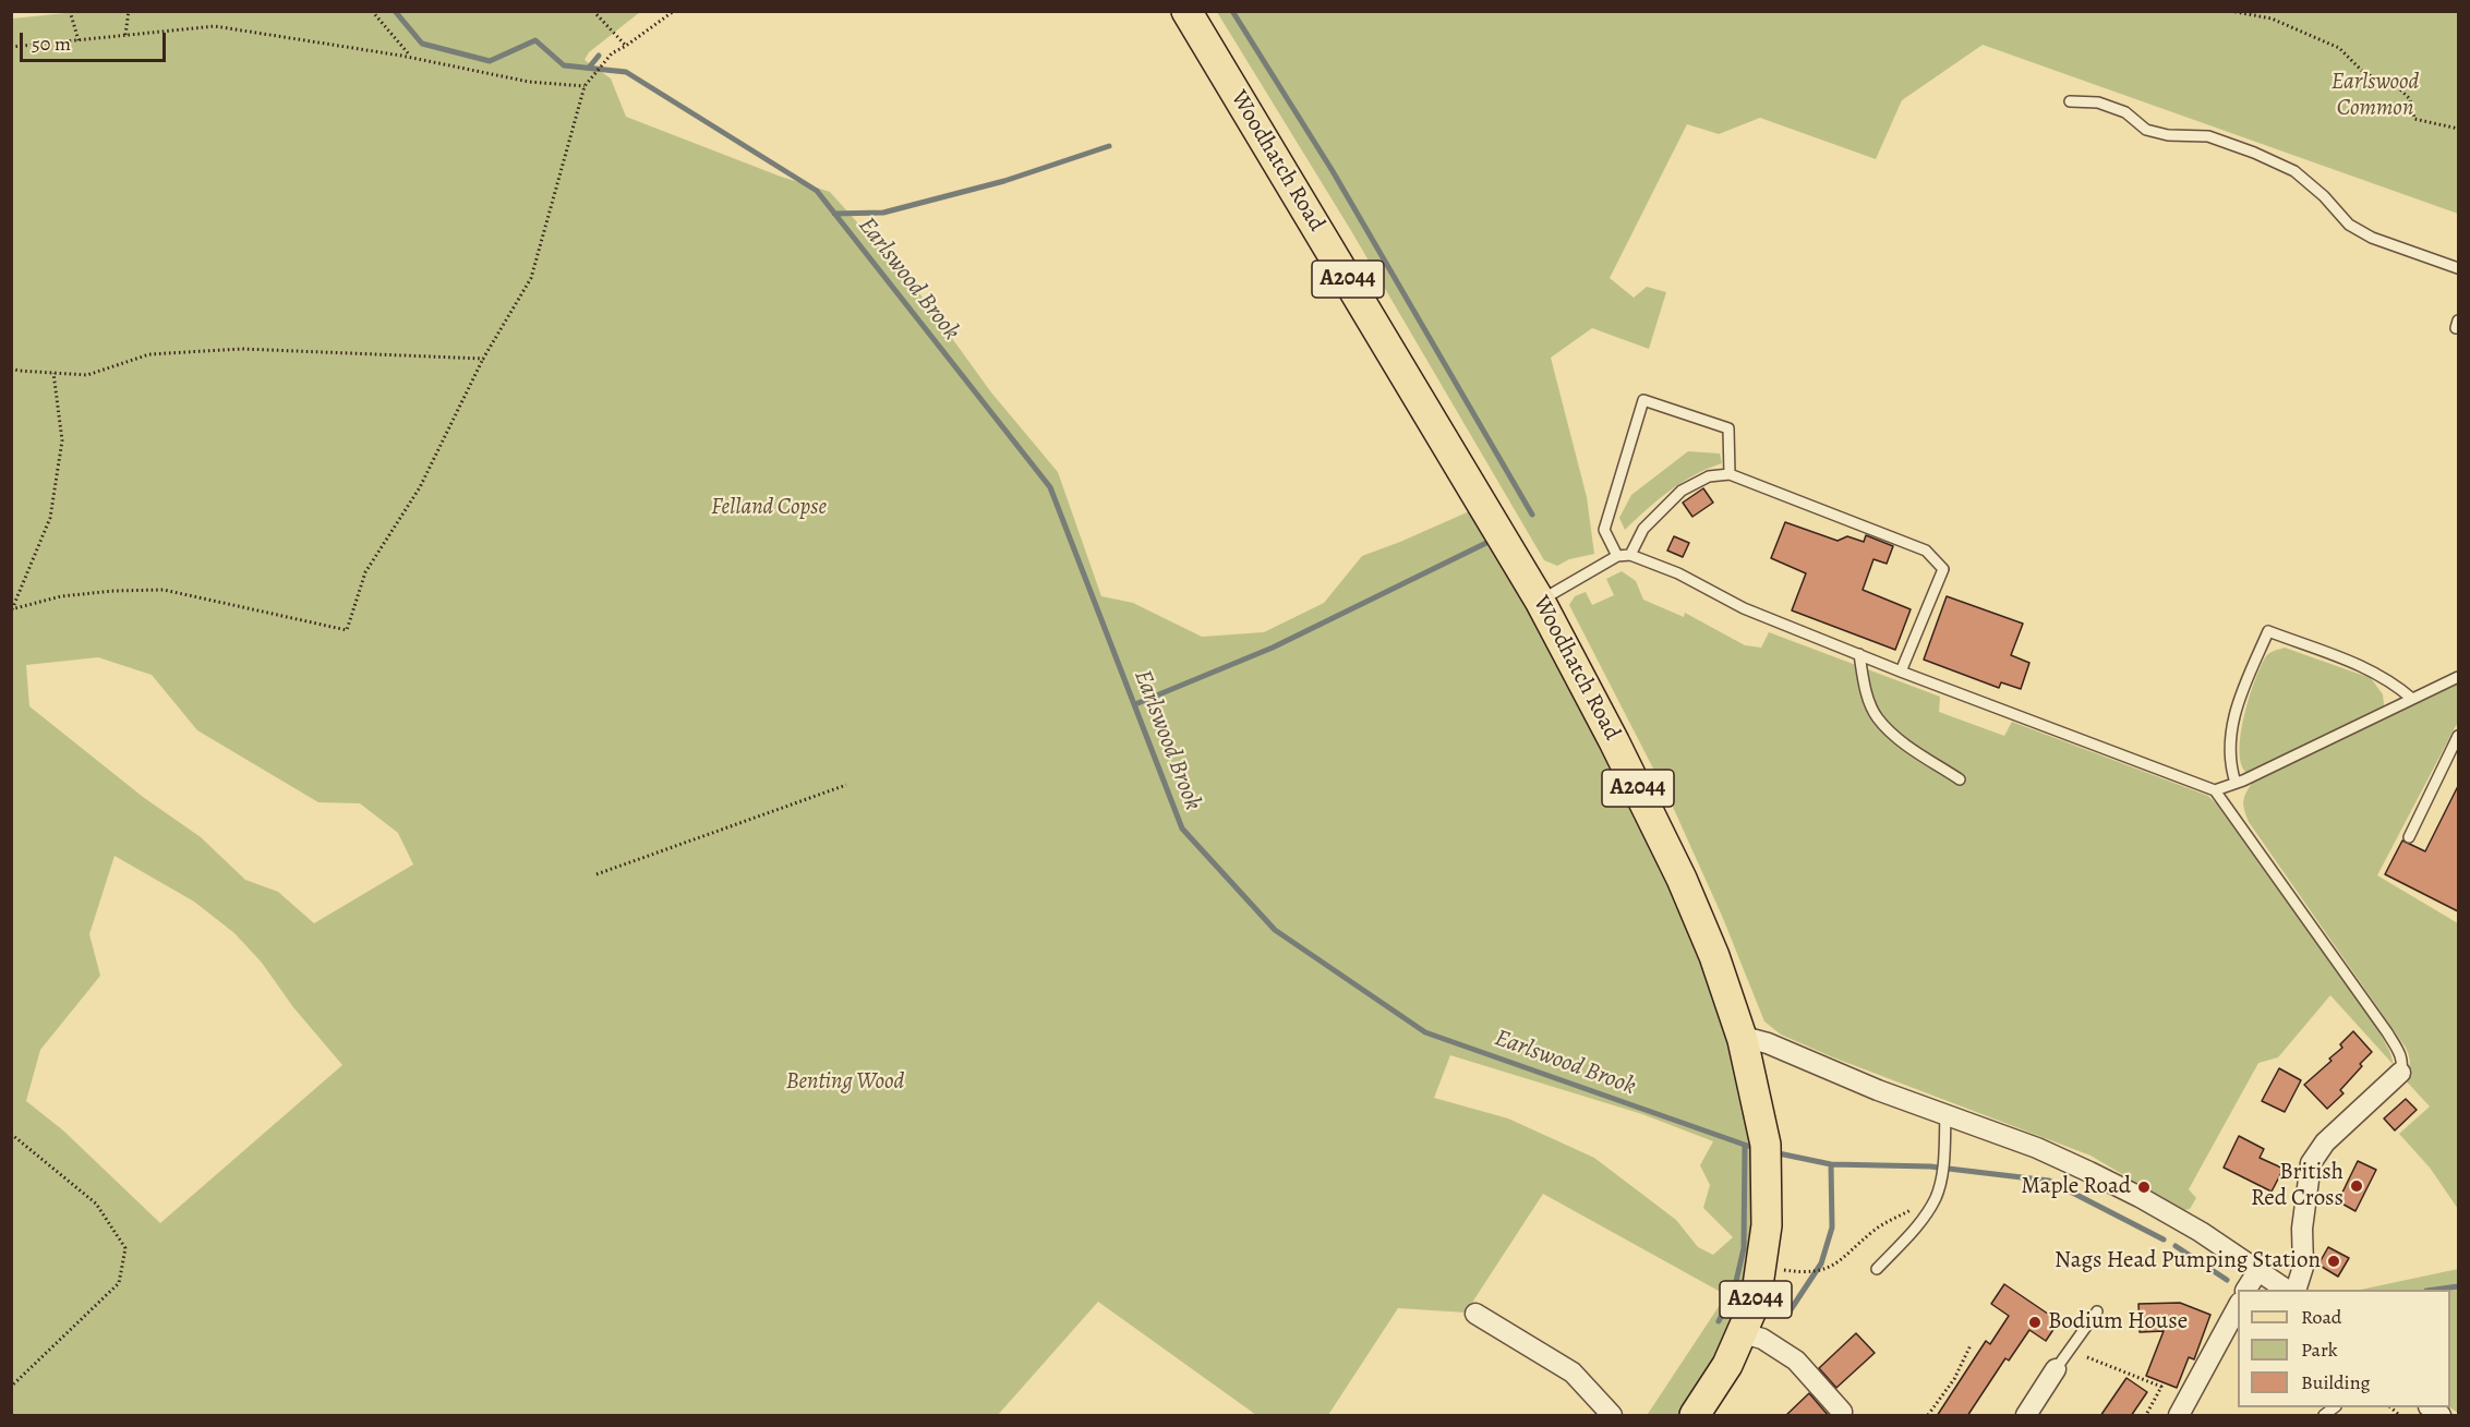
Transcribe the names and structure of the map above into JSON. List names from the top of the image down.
{
  "streets": {
    "main road": ["Woodhatch Road", "A2044"]
  },
  "water": ["Earlswood Brook"],
  "parks": ["Earlswood Common", "Felland Copse", "Benting Wood"],
  "places": [
    "British Red Cross",
    "Maple Road",
    "Nags Head Pumping Station",
    "Bodium House"
  ],
  "legend": ["Road", "Park", "Building"],
  "scale_bar": "50 m"
}
